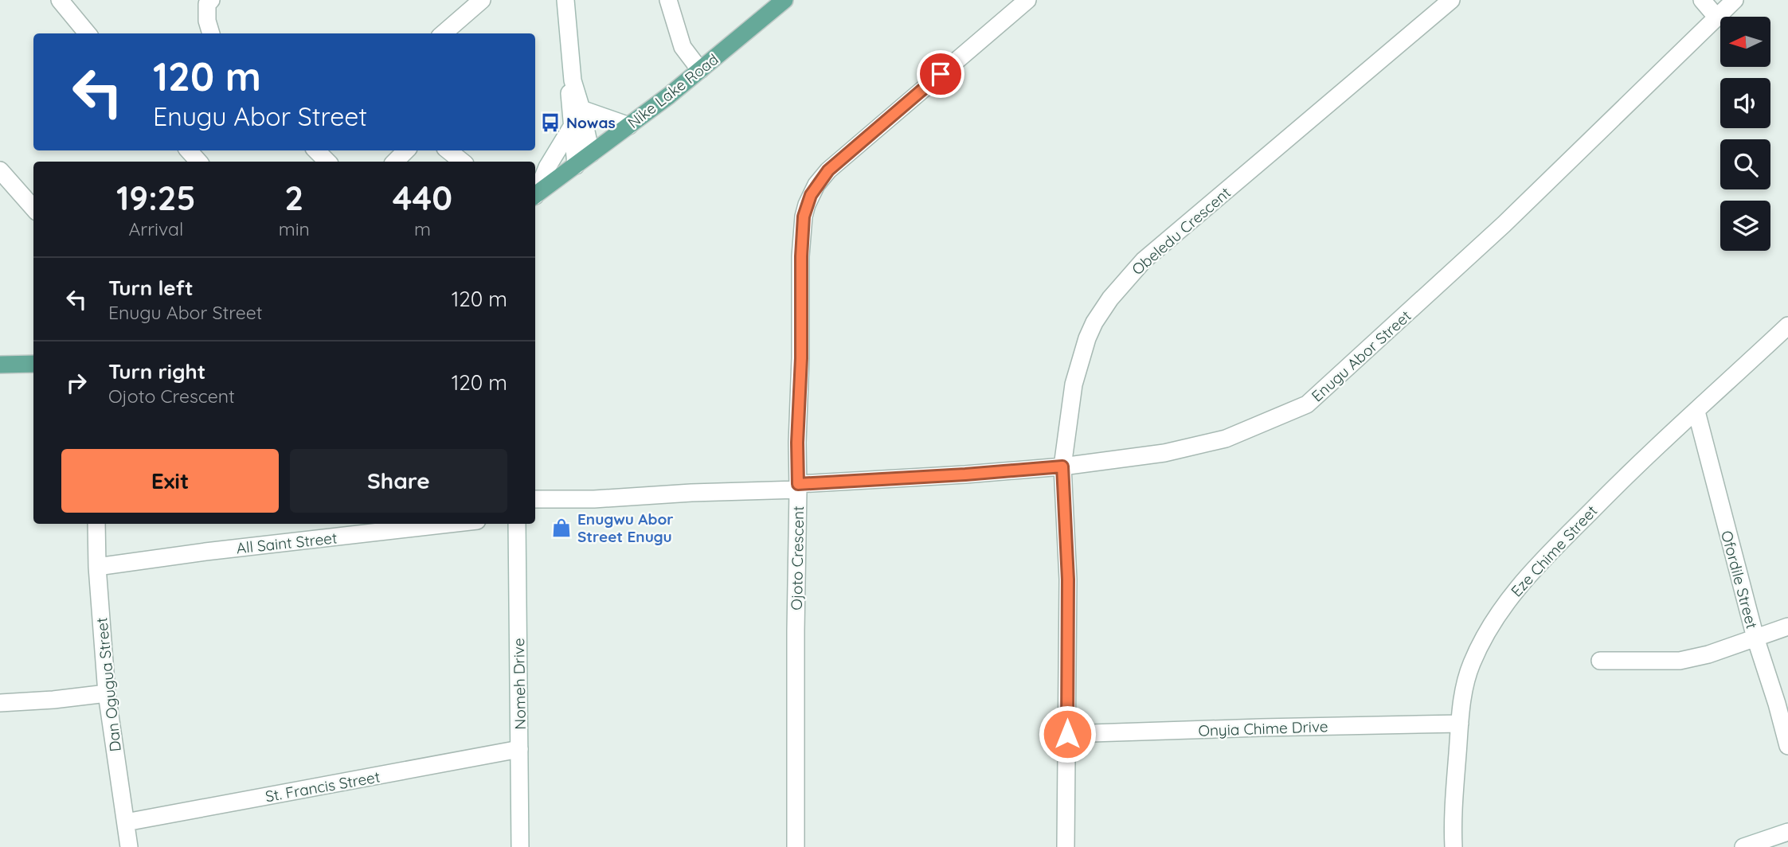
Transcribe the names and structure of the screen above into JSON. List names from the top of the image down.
{
  "streets": {
    "main road": ["Nike Lake Road"],
    "street": [
      "Obeledu Crescent",
      "Enugu Abor Street",
      "All Saint Street",
      "Eze Chime Street",
      "Ojoto Crescent",
      "Ofordile Street",
      "Nomeh Drive",
      "Dan Ogugua Street",
      "Onyia Chime Drive",
      "St. Francis Street"
    ]
  },
  "crossings": [
    ["Obeledu Crescent", "Enugu Abor Street"],
    ["Obeledu Crescent", "Onyia Chime Drive"],
    ["Enugu Abor Street", "Ojoto Crescent"],
    ["All Saint Street", "Dan Ogugua Street"],
    ["Eze Chime Street", "Ofordile Street"],
    ["Eze Chime Street", "Onyia Chime Drive"],
    ["Nomeh Drive", "St. Francis Street"],
    ["Dan Ogugua Street", "St. Francis Street"]
  ],
  "places": {
    "bus stop": ["Nowas"],
    "shop": ["Enugwu Abor Street Enugu"]
  },
  "north": "left",
  "page": {
    "turn": ["120 m", "Enugu Abor Street"],
    "eta": [
      "19:25",
      "Arrival",
      "2",
      "min",
      "440",
      "m"
    ],
    "list": [
      {
        "name": "Turn left",
        "note": "Enugu Abor Street",
        "value": "120 m"
      },
      {
        "name": "Turn right",
        "note": "Ojoto Crescent",
        "value": "120 m"
      }
    ],
    "buttons": ["Exit", "Share"]
  }
}
